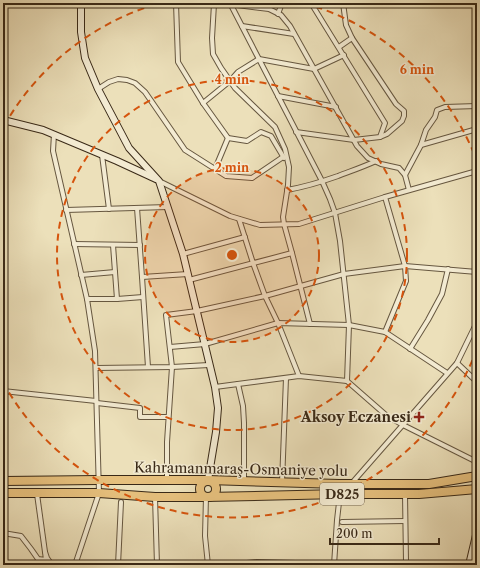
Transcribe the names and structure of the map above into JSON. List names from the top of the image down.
{
  "streets": {
    "highway": ["Kahramanmaraş-Osmaniye yolu", "D825"]
  },
  "places": {
    "health": ["Aksoy Eczanesi"]
  },
  "scale_bar": "200 m",
  "rings": ["6 min", "4 min", "2 min"]
}
